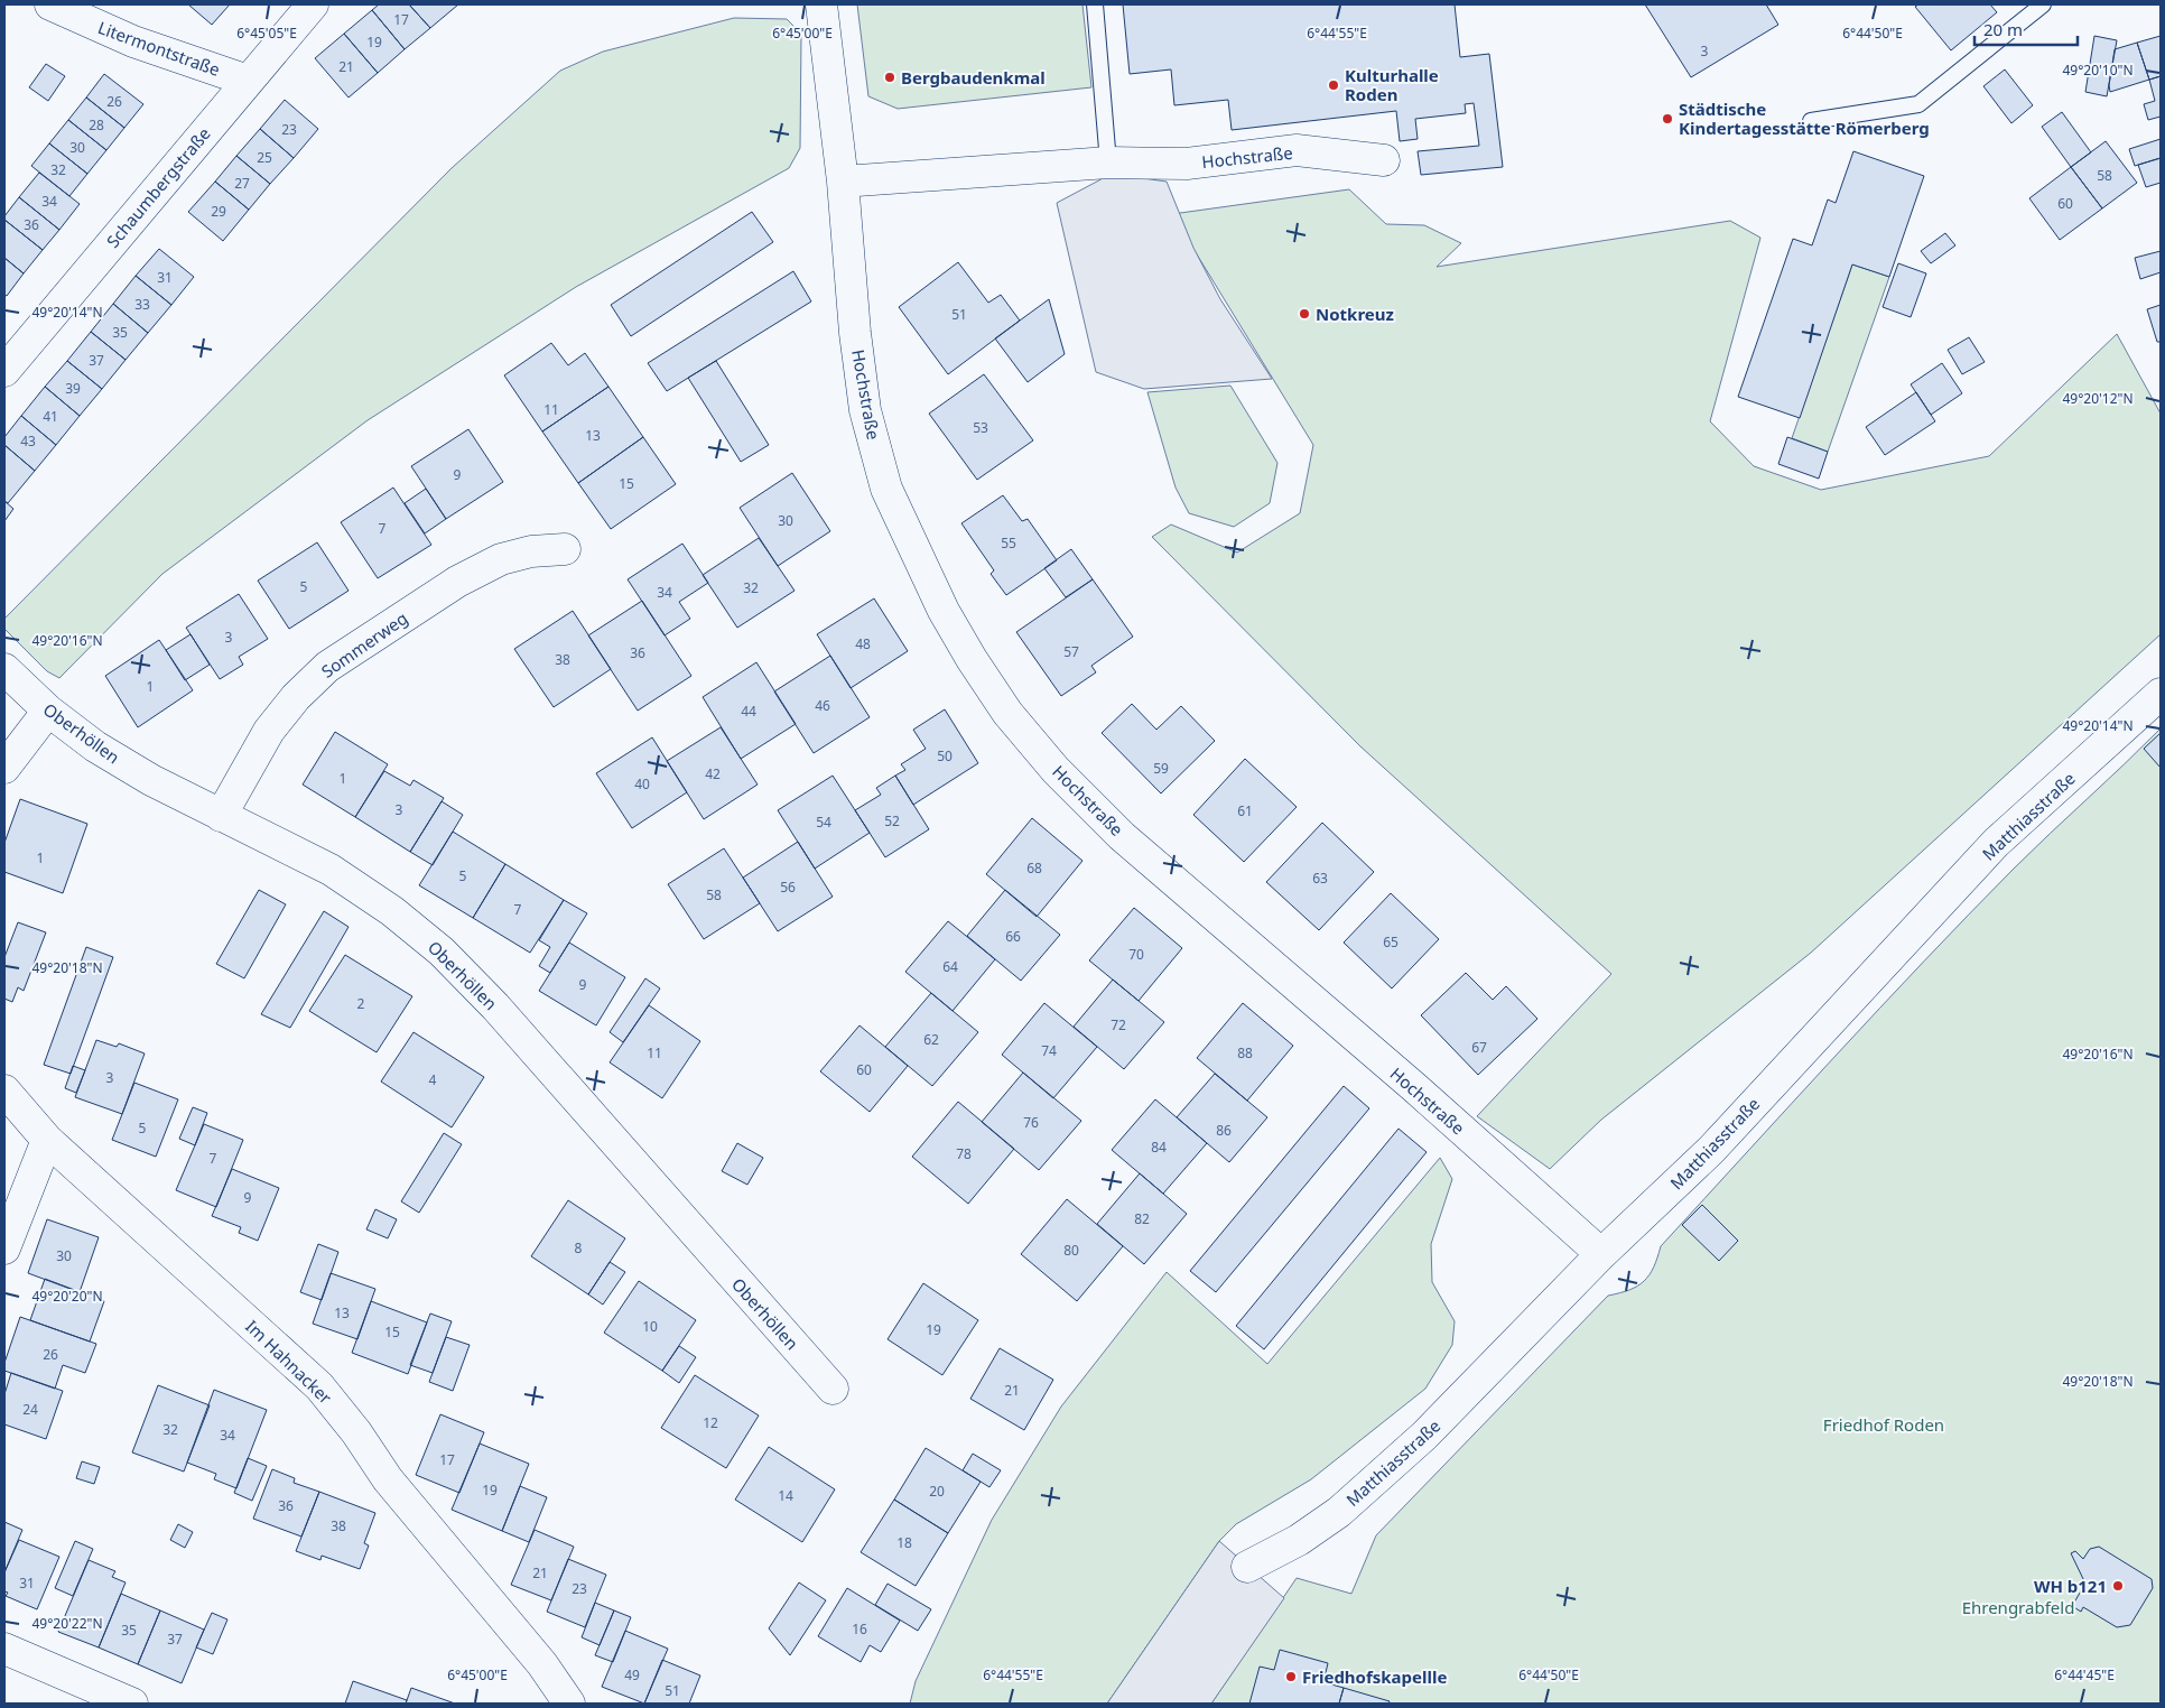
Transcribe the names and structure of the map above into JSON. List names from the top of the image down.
{
  "streets": {
    "street": [
      "Litermontstraße",
      "Hochstraße",
      "Schaumbergstraße",
      "Sommerweg",
      "Oberhöllen",
      "Matthiasstraße",
      "Im Hahnacker"
    ]
  },
  "crossings": [
    ["Litermontstraße", "Schaumbergstraße"],
    ["Hochstraße", "Matthiasstraße"],
    ["Sommerweg", "Oberhöllen"]
  ],
  "parks": ["Friedhof Roden", "Ehrengrabfeld"],
  "places": [
    "Bergbaudenkmal",
    "Kulturhalle Roden",
    "Städtische Kindertagesstätte Römerberg",
    "Notkreuz",
    "WH b121",
    "Friedhofskapellle"
  ],
  "house_numbers": [
    "17",
    "19",
    "3",
    "21",
    "26",
    "28",
    "23",
    "30",
    "25",
    "32",
    "58",
    "27",
    "34",
    "60",
    "29",
    "36",
    "31",
    "33",
    "51",
    "35",
    "37",
    "39",
    "11",
    "41",
    "53",
    "13",
    "43",
    "9",
    "15",
    "30",
    "7",
    "55",
    "5",
    "32",
    "34",
    "3",
    "48",
    "57",
    "36",
    "38",
    "1",
    "46",
    "44",
    "50",
    "59",
    "42",
    "1",
    "40",
    "3",
    "61",
    "52",
    "54",
    "1",
    "68",
    "5",
    "63",
    "56",
    "58",
    "7",
    "66",
    "65",
    "70",
    "64",
    "9",
    "2",
    "72",
    "62",
    "67",
    "74",
    "11",
    "88",
    "60",
    "3",
    "4",
    "76",
    "5",
    "86",
    "84",
    "78",
    "7",
    "9",
    "82",
    "8",
    "80",
    "30",
    "13",
    "10",
    "19",
    "15",
    "26",
    "21",
    "24",
    "12",
    "32",
    "34",
    "17",
    "19",
    "20",
    "14",
    "36",
    "38",
    "18",
    "21",
    "31",
    "23",
    "16",
    "35",
    "37",
    "49",
    "51"
  ],
  "scale_bar": "20 m",
  "coordinates": [
    "6°45'05\"E",
    "6°45'00\"E",
    "6°44'55\"E",
    "6°44'50\"E",
    "49°20'10\"N",
    "49°20'14\"N",
    "49°20'12\"N",
    "49°20'16\"N",
    "49°20'18\"N",
    "49°20'20\"N",
    "49°20'22\"N",
    "6°44'45\"E"
  ]
}
